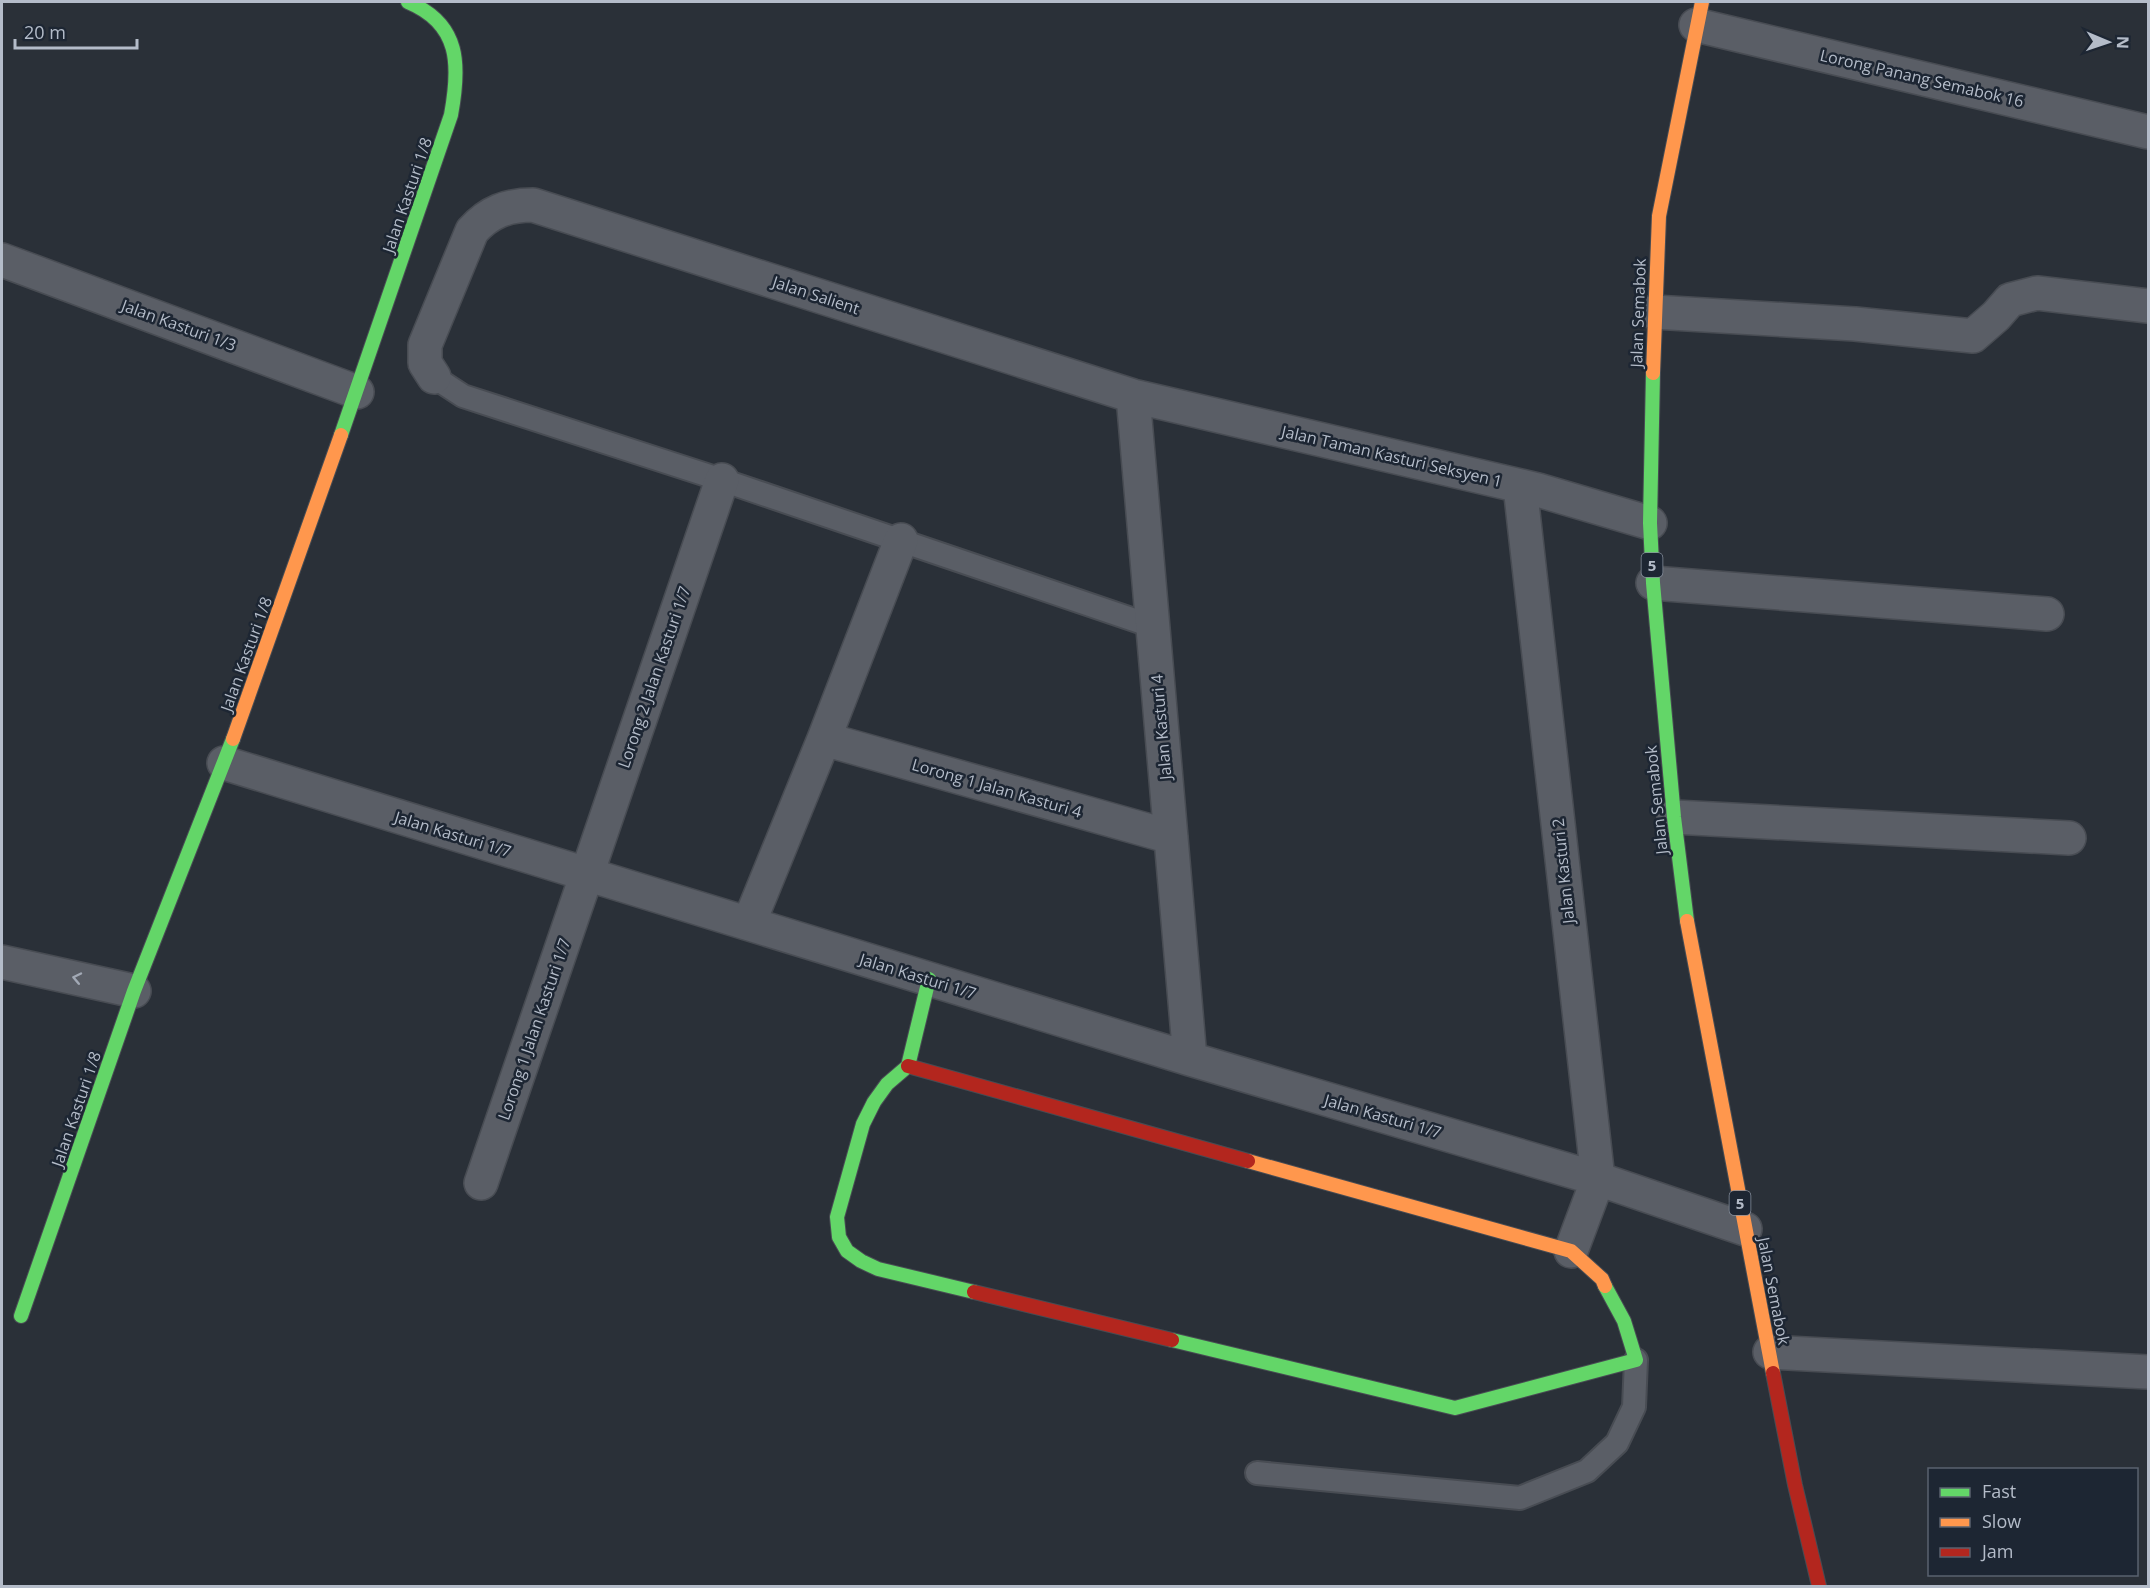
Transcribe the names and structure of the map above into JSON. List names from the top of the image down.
{
  "streets": {
    "street": [
      "Lorong Panang Semabok 16",
      "Jalan Kasturi 1/8",
      "Jalan Salient",
      "Jalan Semabok",
      "Jalan Kasturi 1/3",
      "Jalan Taman Kasturi Seksyen 1",
      "5",
      "Lorong 2 Jalan Kasturi 1/7",
      "Jalan Kasturi 4",
      "Lorong 1 Jalan Kasturi 4",
      "Jalan Kasturi 1/7",
      "Jalan Kasturi 2",
      "Lorong 1 Jalan Kasturi 1/7"
    ]
  },
  "crossings": [
    ["Lorong Panang Semabok 16", "Jalan Semabok"],
    ["Jalan Kasturi 1/8", "Jalan Kasturi 1/3"],
    ["Jalan Kasturi 1/8", "Jalan Kasturi 1/7"],
    ["Jalan Salient", "Jalan Taman Kasturi Seksyen 1"],
    ["Jalan Salient", "Jalan Kasturi 4"],
    ["Jalan Semabok", "Jalan Taman Kasturi Seksyen 1"],
    ["Jalan Semabok", "Jalan Kasturi 1/7"],
    ["Jalan Taman Kasturi Seksyen 1", "Jalan Kasturi 4"],
    ["Jalan Taman Kasturi Seksyen 1", "Jalan Kasturi 2"],
    ["Lorong 2 Jalan Kasturi 1/7", "Jalan Kasturi 1/7"],
    ["Lorong 2 Jalan Kasturi 1/7", "Lorong 1 Jalan Kasturi 1/7"],
    ["Jalan Kasturi 4", "Lorong 1 Jalan Kasturi 4"],
    ["Jalan Kasturi 4", "Jalan Kasturi 1/7"],
    ["Jalan Kasturi 1/7", "Jalan Kasturi 2"],
    ["Jalan Kasturi 1/7", "Lorong 1 Jalan Kasturi 1/7"]
  ],
  "legend": ["Fast", "Slow", "Jam"],
  "scale_bar": "20 m",
  "north": "right"
}
